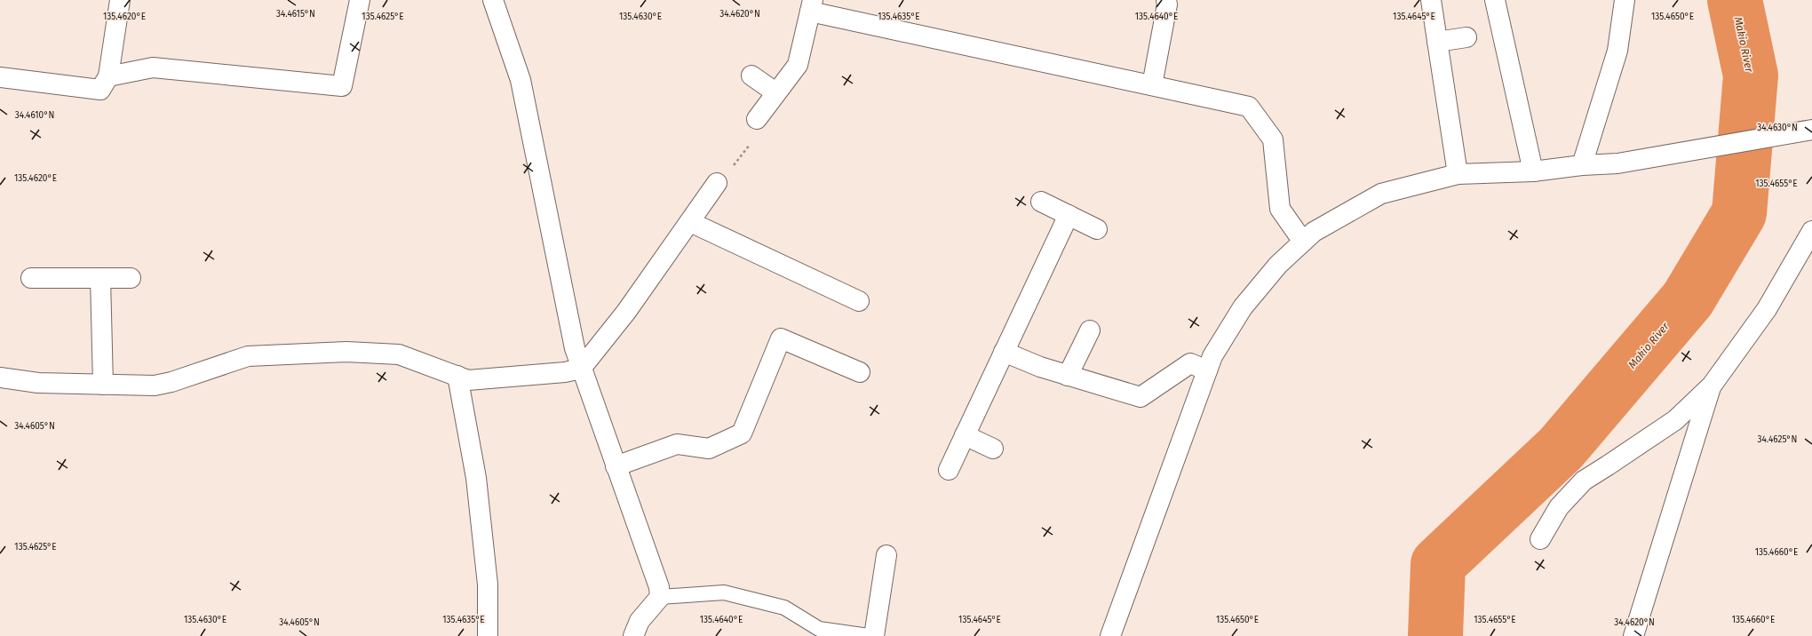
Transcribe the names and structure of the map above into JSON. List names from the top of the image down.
{
  "water": ["Makio River"],
  "coordinates": [
    "34.4615°N",
    "34.4620°N",
    "135.4620°E",
    "135.4625°E",
    "135.4630°E",
    "135.4635°E",
    "135.4640°E",
    "135.4645°E",
    "135.4650°E",
    "34.4610°N",
    "34.4630°N",
    "135.4655°E",
    "34.4605°N",
    "34.4625°N",
    "135.4660°E"
  ]
}
